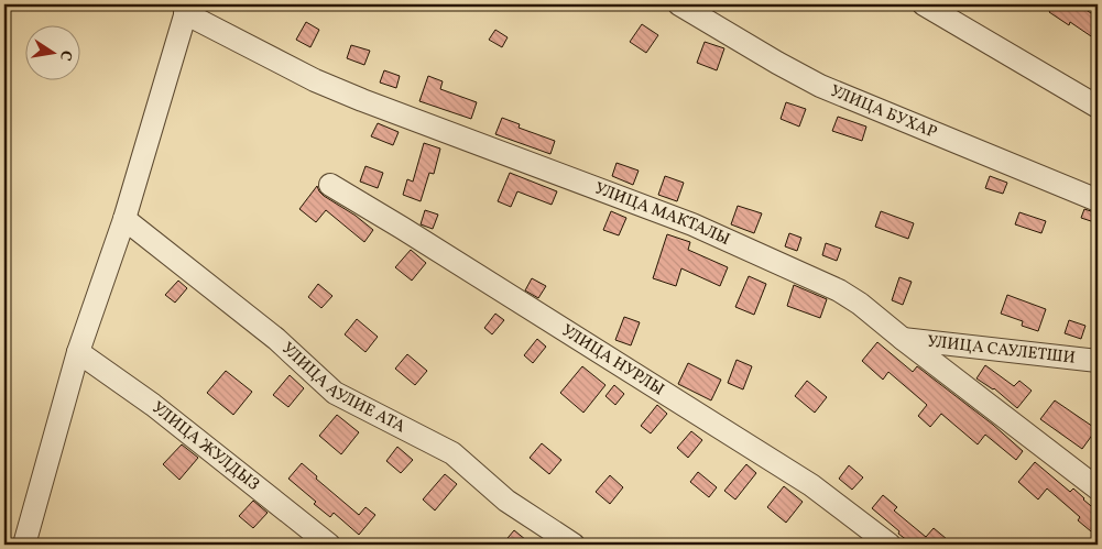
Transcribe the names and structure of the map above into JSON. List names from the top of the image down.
{
  "streets": {
    "street": [
      "УЛИЦА БУХАР",
      "УЛИЦА МАКТАЛЫ",
      "УЛИЦА САУЛЕТШИ",
      "УЛИЦА НУРЛЫ",
      "УЛИЦА АУЛИЕ АТА",
      "УЛИЦА ЖУЛДЫЗ"
    ]
  },
  "crossings": [
    ["УЛИЦА МАКТАЛЫ", "УЛИЦА САУЛЕТШИ"]
  ],
  "north": "right"
}
